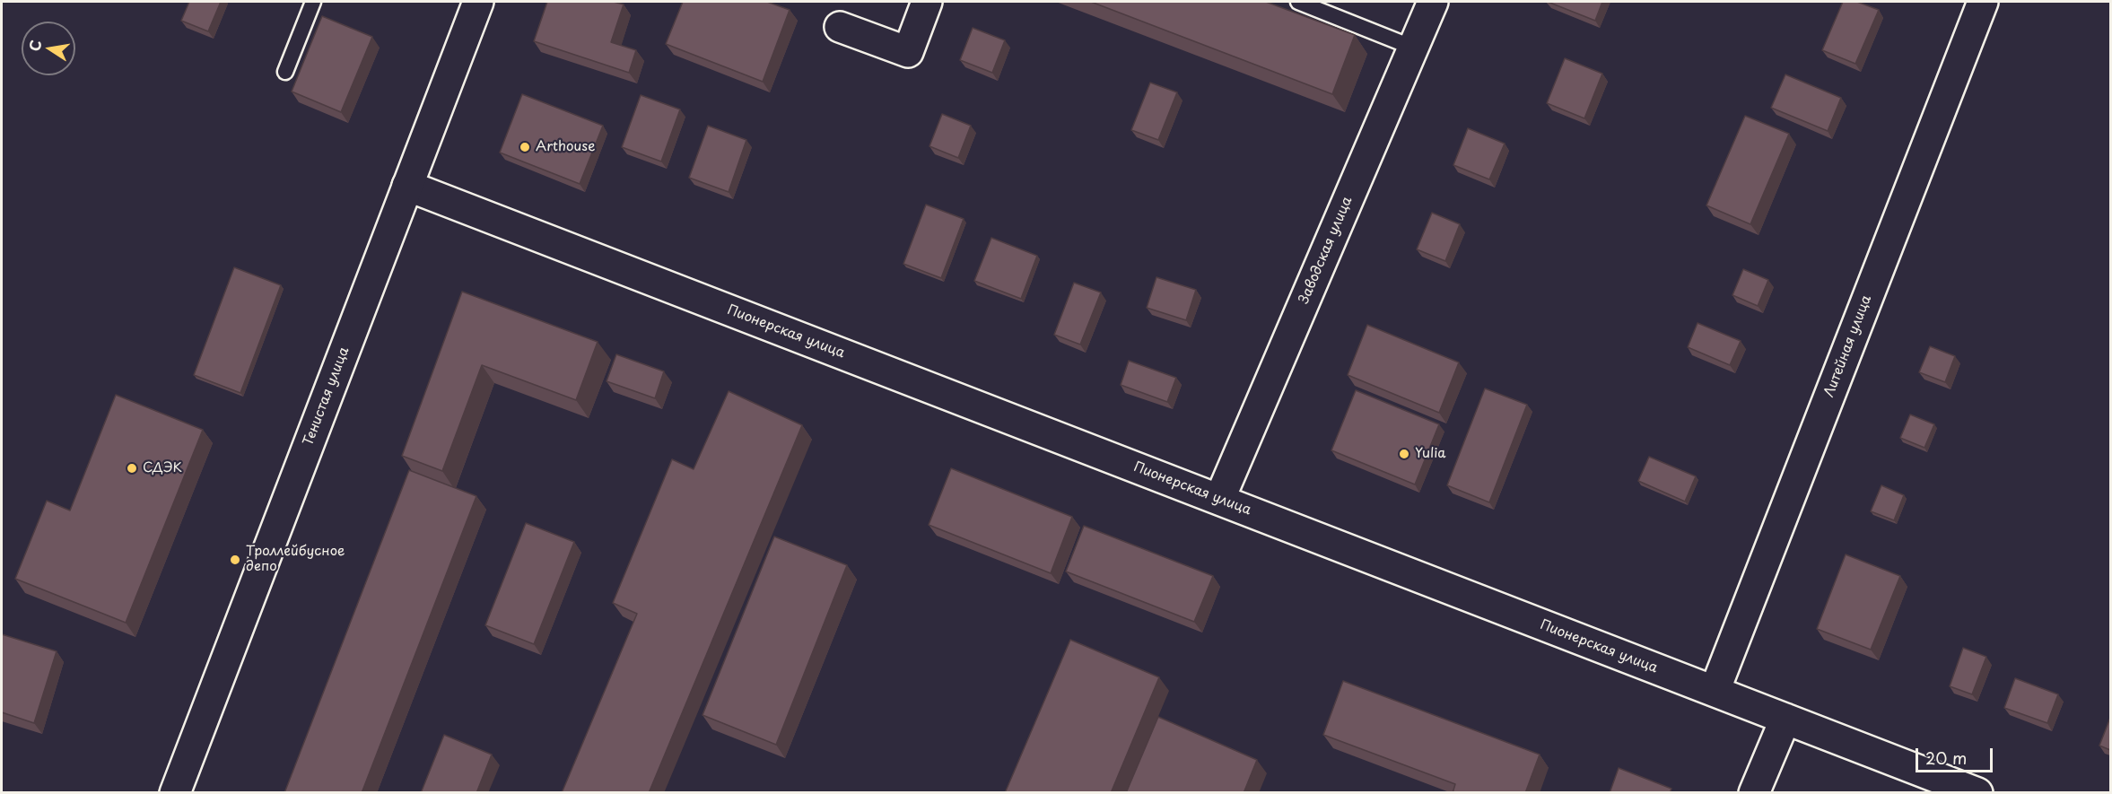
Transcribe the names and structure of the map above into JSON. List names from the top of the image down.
{
  "streets": {
    "street": [
      "Заводская улица",
      "Пионерская улица",
      "Литейная улица",
      "Тенистая улица"
    ]
  },
  "crossings": [
    ["Заводская улица", "Пионерская улица"],
    ["Пионерская улица", "Литейная улица"],
    ["Пионерская улица", "Тенистая улица"]
  ],
  "places": [
    "Arthouse",
    "Yulia",
    "СДЭК",
    "Троллейбусное депо"
  ],
  "scale_bar": "20 m",
  "north": "left"
}
